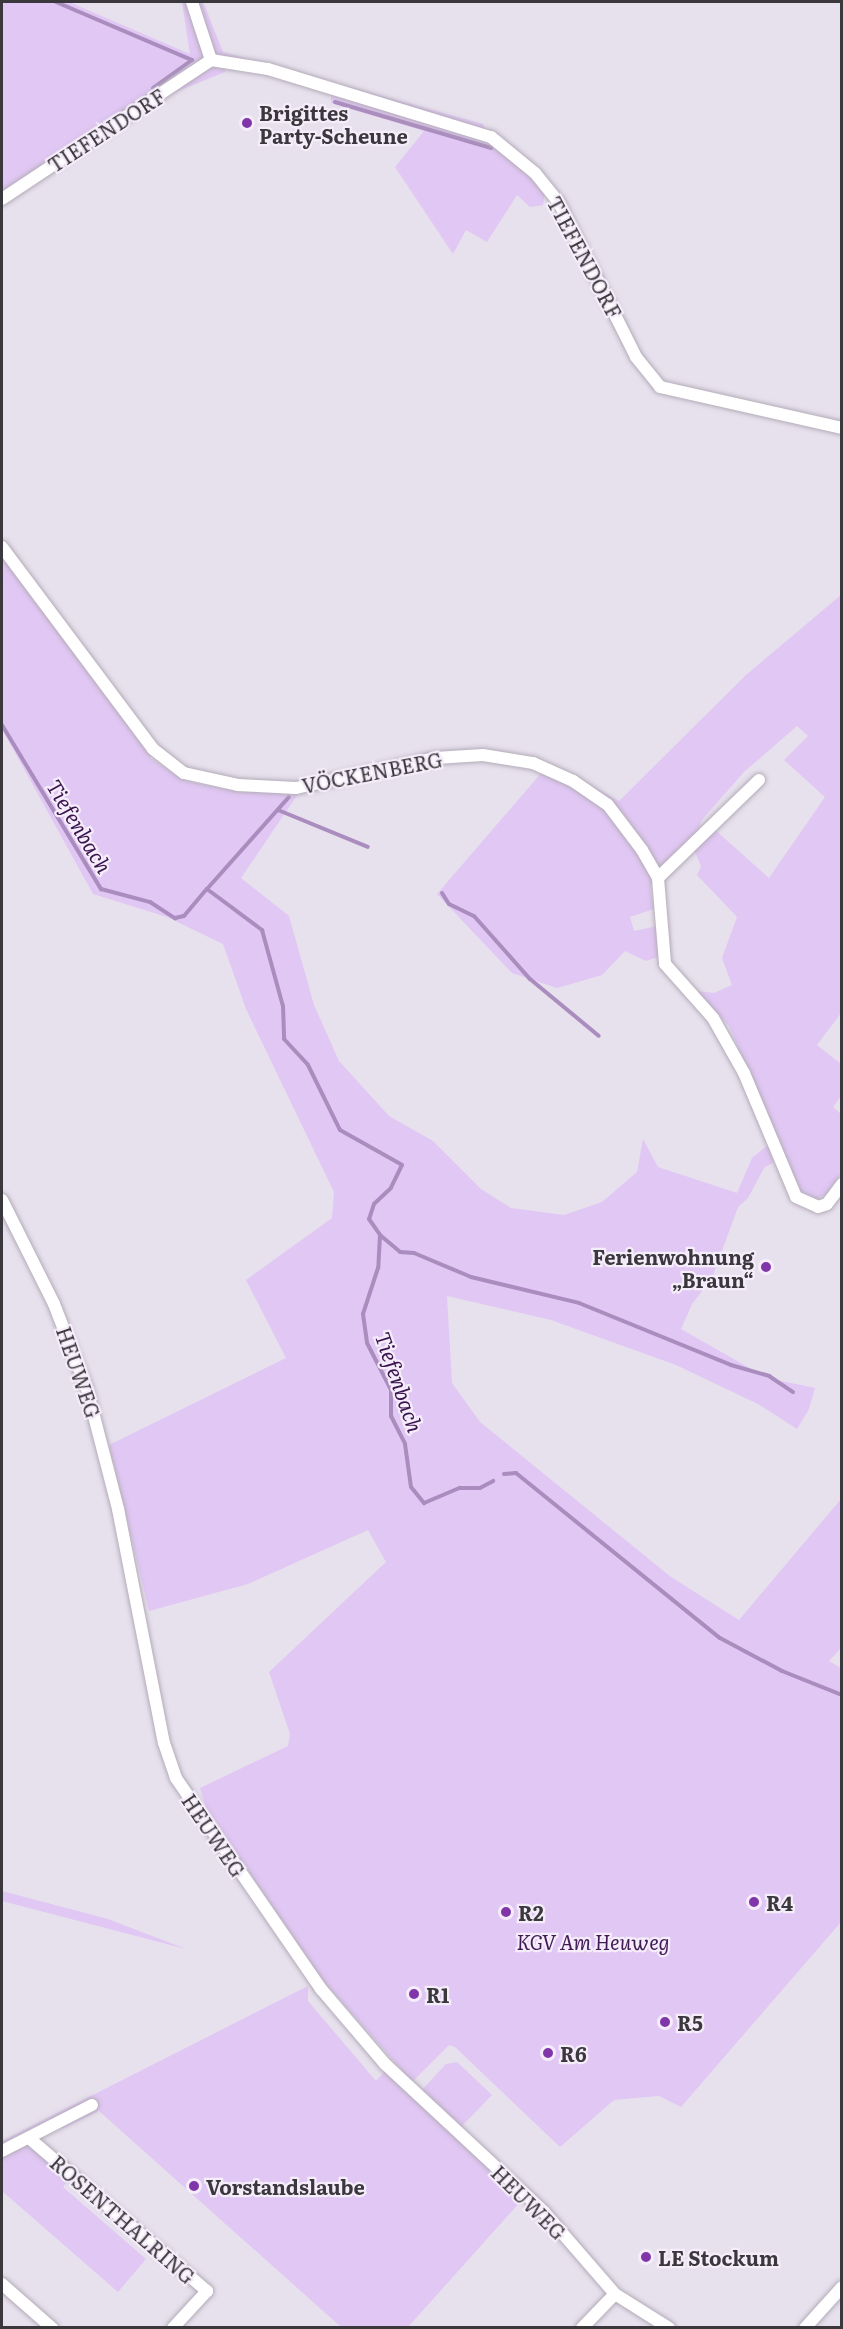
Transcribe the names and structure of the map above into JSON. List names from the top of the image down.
{
  "streets": {
    "street": [
      "TIEFENDORF",
      "VÖCKENBERG",
      "HEUWEG",
      "ROSENTHALRING"
    ]
  },
  "water": ["Tiefenbach"],
  "parks": ["KGV Am Heuweg"],
  "places": [
    "Brigittes Party-Scheune",
    "Ferienwohnung „Braun“",
    "R4",
    "R2",
    "R1",
    "R5",
    "R6",
    "Vorstandslaube",
    "LE Stockum"
  ]
}
